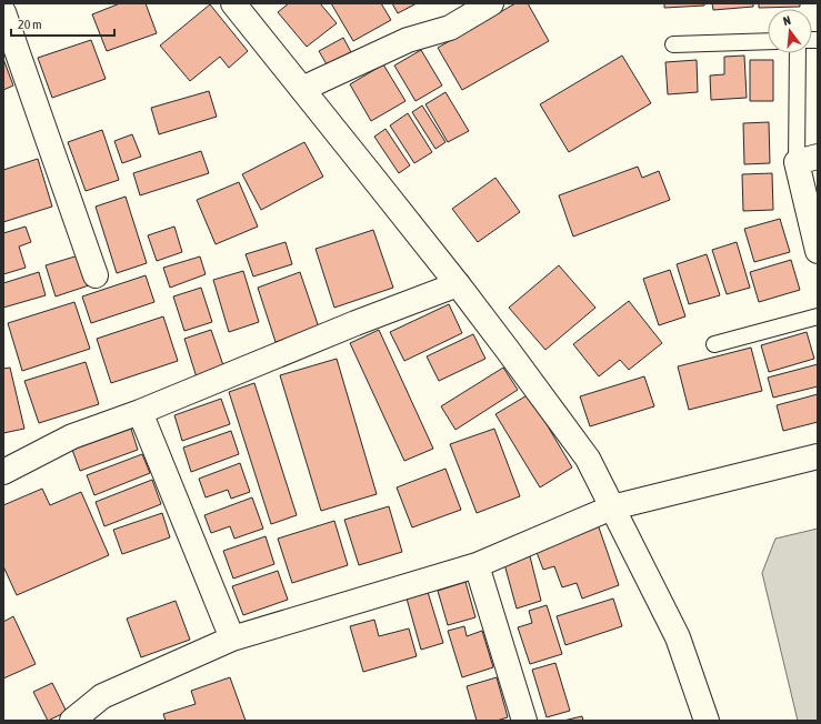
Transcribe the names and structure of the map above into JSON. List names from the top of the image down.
{
  "scale_bar": "20 m",
  "north": "top"
}
